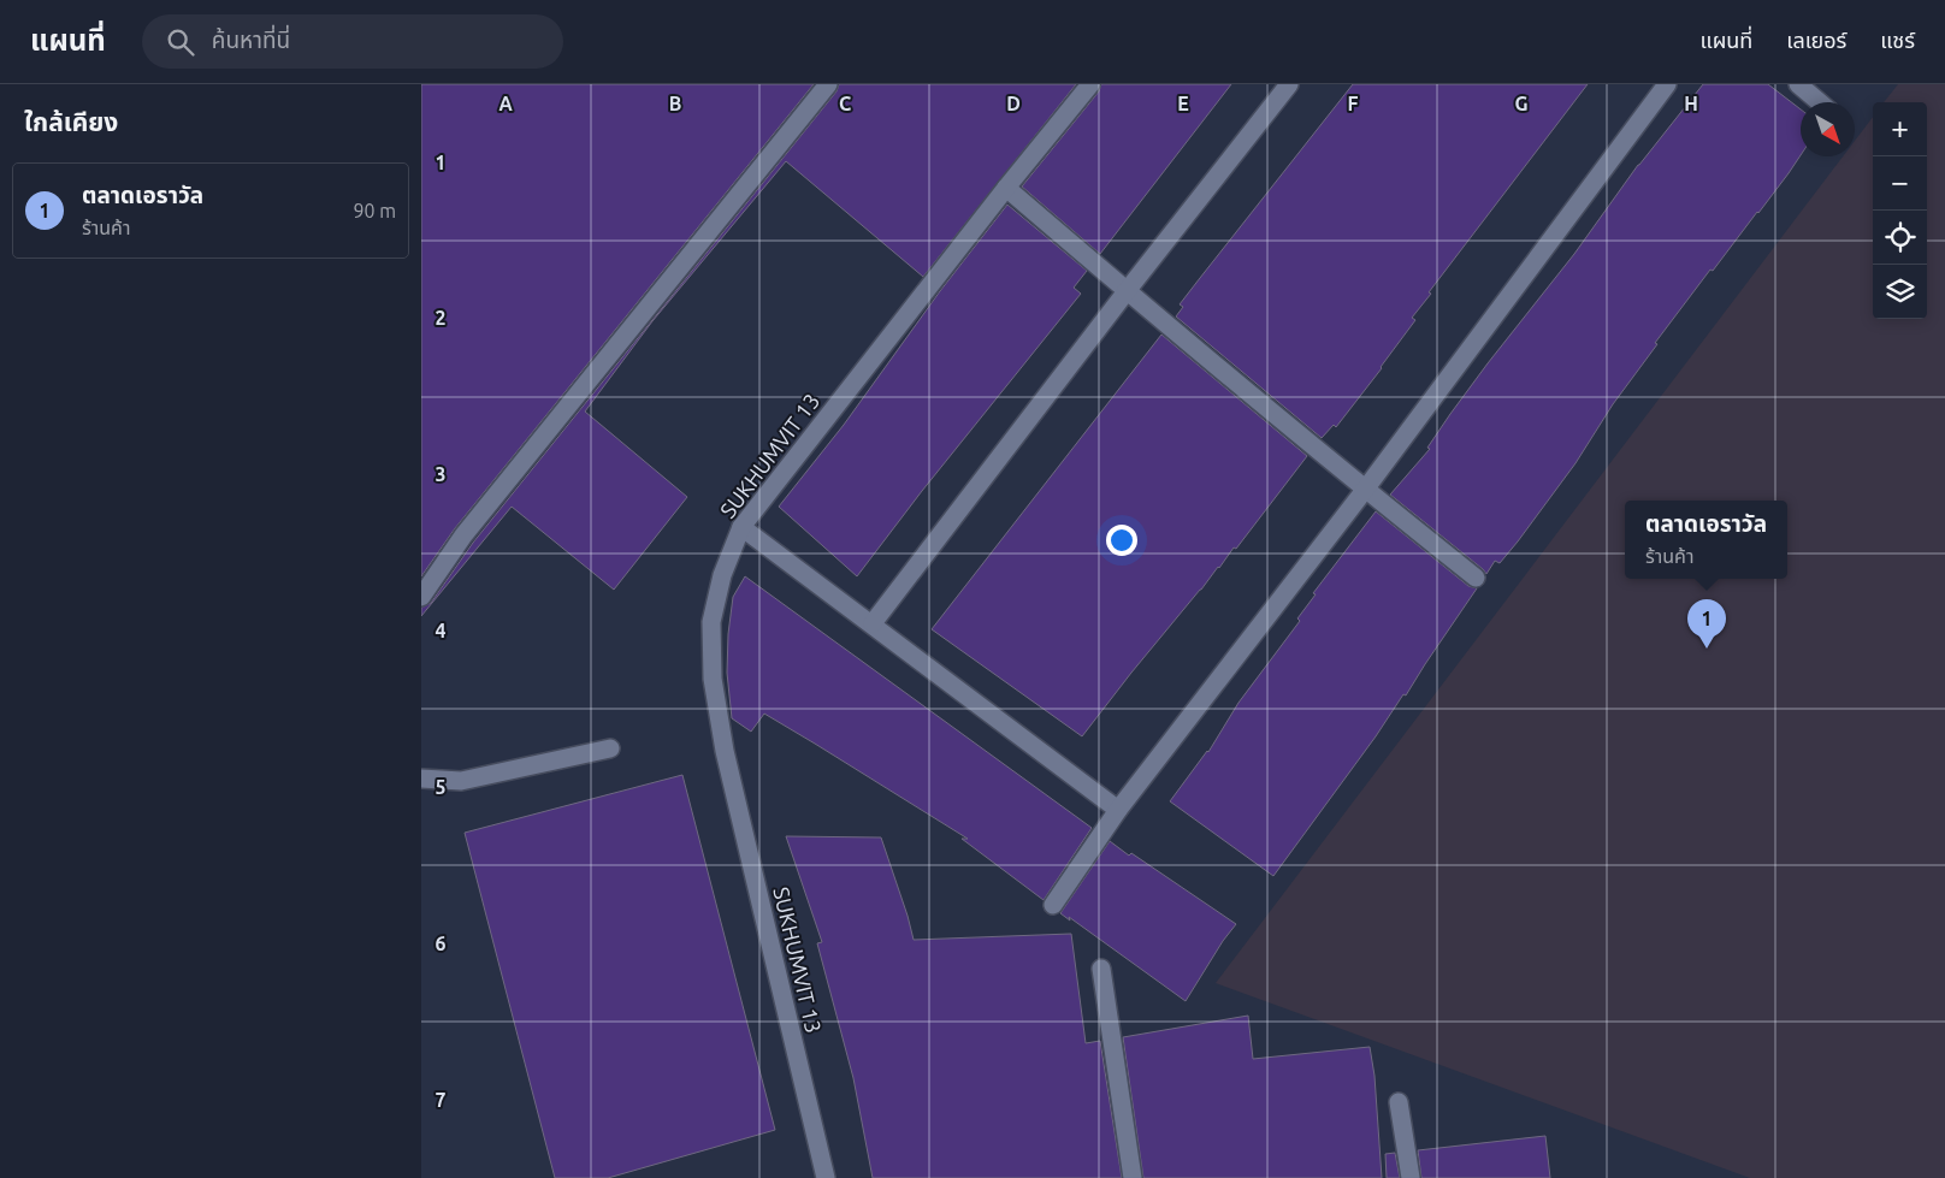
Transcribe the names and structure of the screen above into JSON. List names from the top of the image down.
{
  "streets": {
    "street": ["SUKHUMVIT 13"]
  },
  "north": "bottom right",
  "page": {
    "header": "แผนที่",
    "search": "ค้นหาที่นี่",
    "nav": ["แผนที่", "เลเยอร์", "แชร์"],
    "heading": "ใกล้เคียง",
    "map_buttons": ["+", "−"],
    "list": [
      {
        "mark": "1",
        "name": "ตลาดเอราวัล",
        "note": "ร้านค้า",
        "value": "90 m"
      }
    ],
    "popup": ["ตลาดเอราวัล", "ร้านค้า"],
    "pins": "1"
  },
  "grid": {
    "columns": [
      "A",
      "B",
      "C",
      "D",
      "E",
      "F",
      "G",
      "H"
    ],
    "rows": [
      "1",
      "2",
      "3",
      "4",
      "5",
      "6",
      "7"
    ]
  }
}
